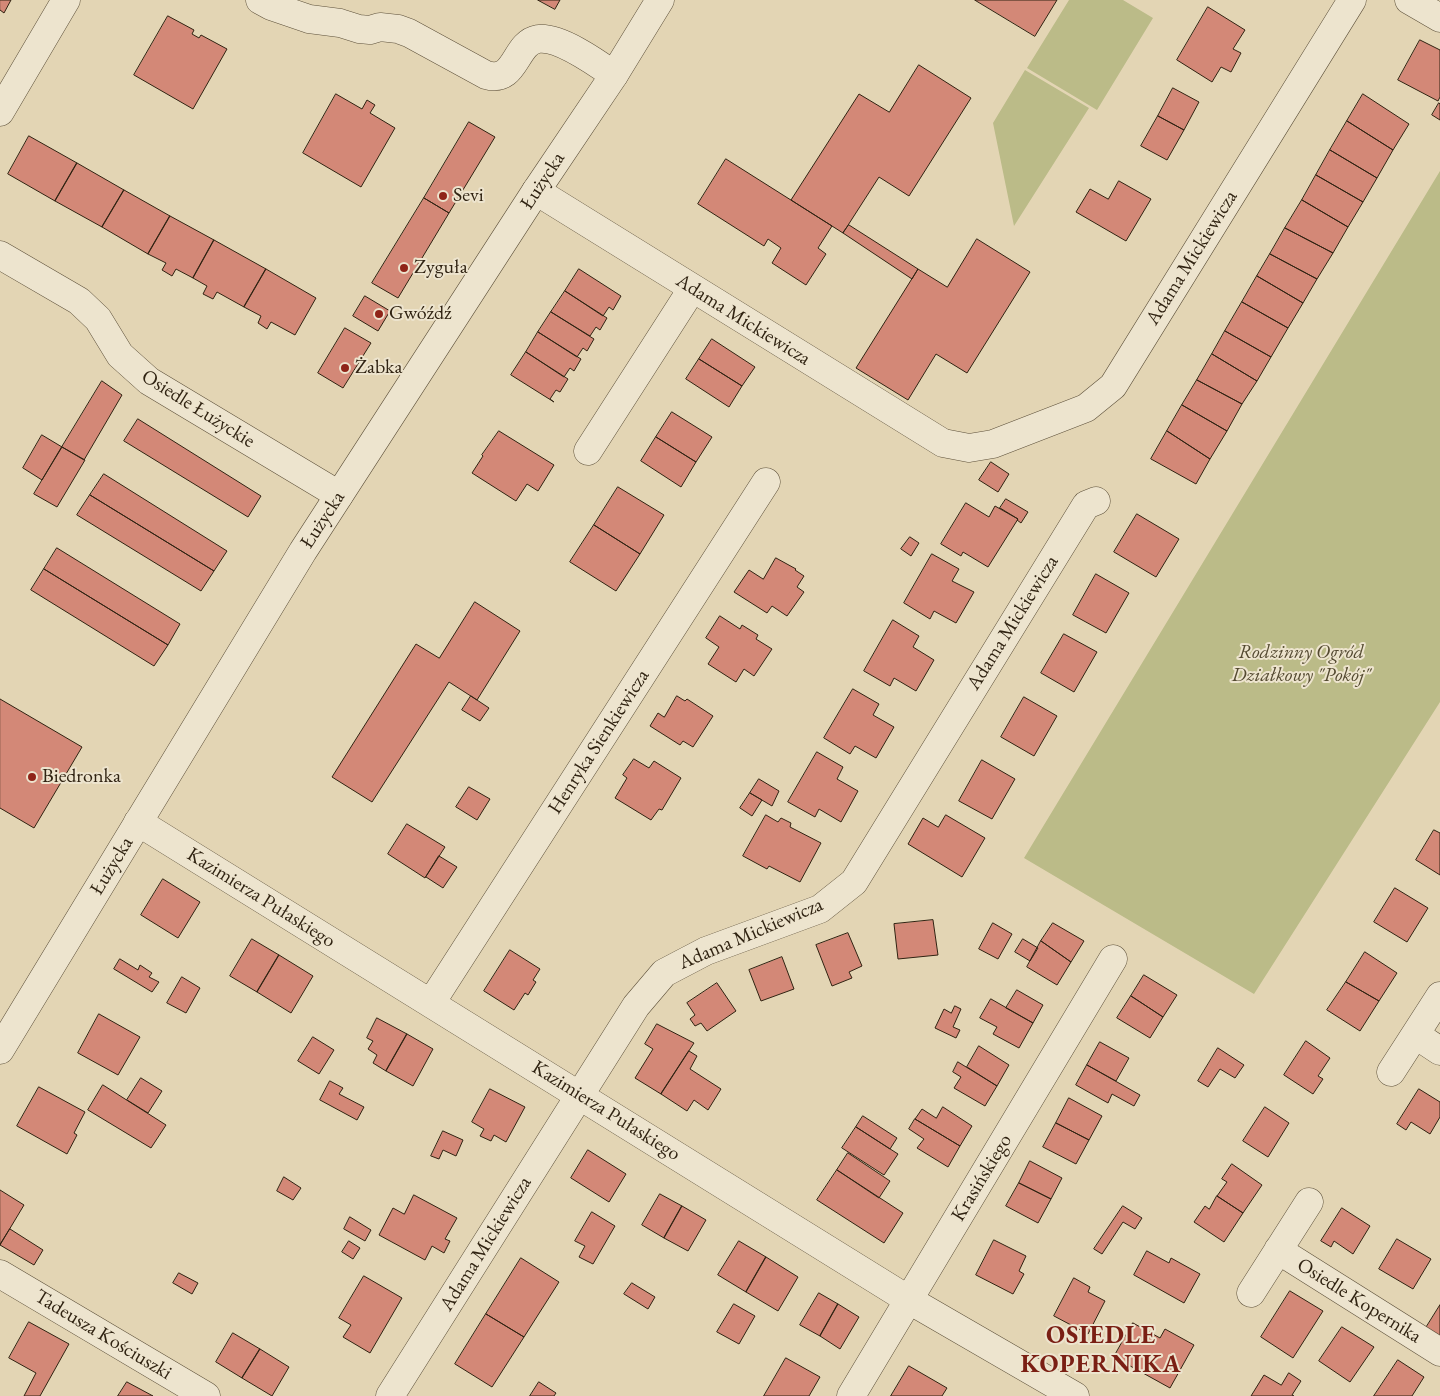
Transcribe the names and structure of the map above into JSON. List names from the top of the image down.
{
  "streets": {
    "street": [
      "Łużycka",
      "Adama Mickiewicza",
      "Osiedle Łużyckie",
      "Henryka Sienkiewicza",
      "Kazimierza Pułaskiego",
      "Krasińskiego",
      "Osiedle Kopernika",
      "Tadeusza Kościuszki"
    ]
  },
  "crossings": [
    ["Łużycka", "Adama Mickiewicza"],
    ["Łużycka", "Osiedle Łużyckie"],
    ["Łużycka", "Kazimierza Pułaskiego"],
    ["Adama Mickiewicza", "Kazimierza Pułaskiego"],
    ["Henryka Sienkiewicza", "Kazimierza Pułaskiego"],
    ["Kazimierza Pułaskiego", "Krasińskiego"]
  ],
  "districts": ["OSIEDLE KOPERNIKA"],
  "parks": ["Rodzinny Ogród Działkowy \"Pokój\""],
  "places": [
    "Sevi",
    "Zyguła",
    "Gwóźdź",
    "Żabka",
    "Biedronka"
  ]
}
